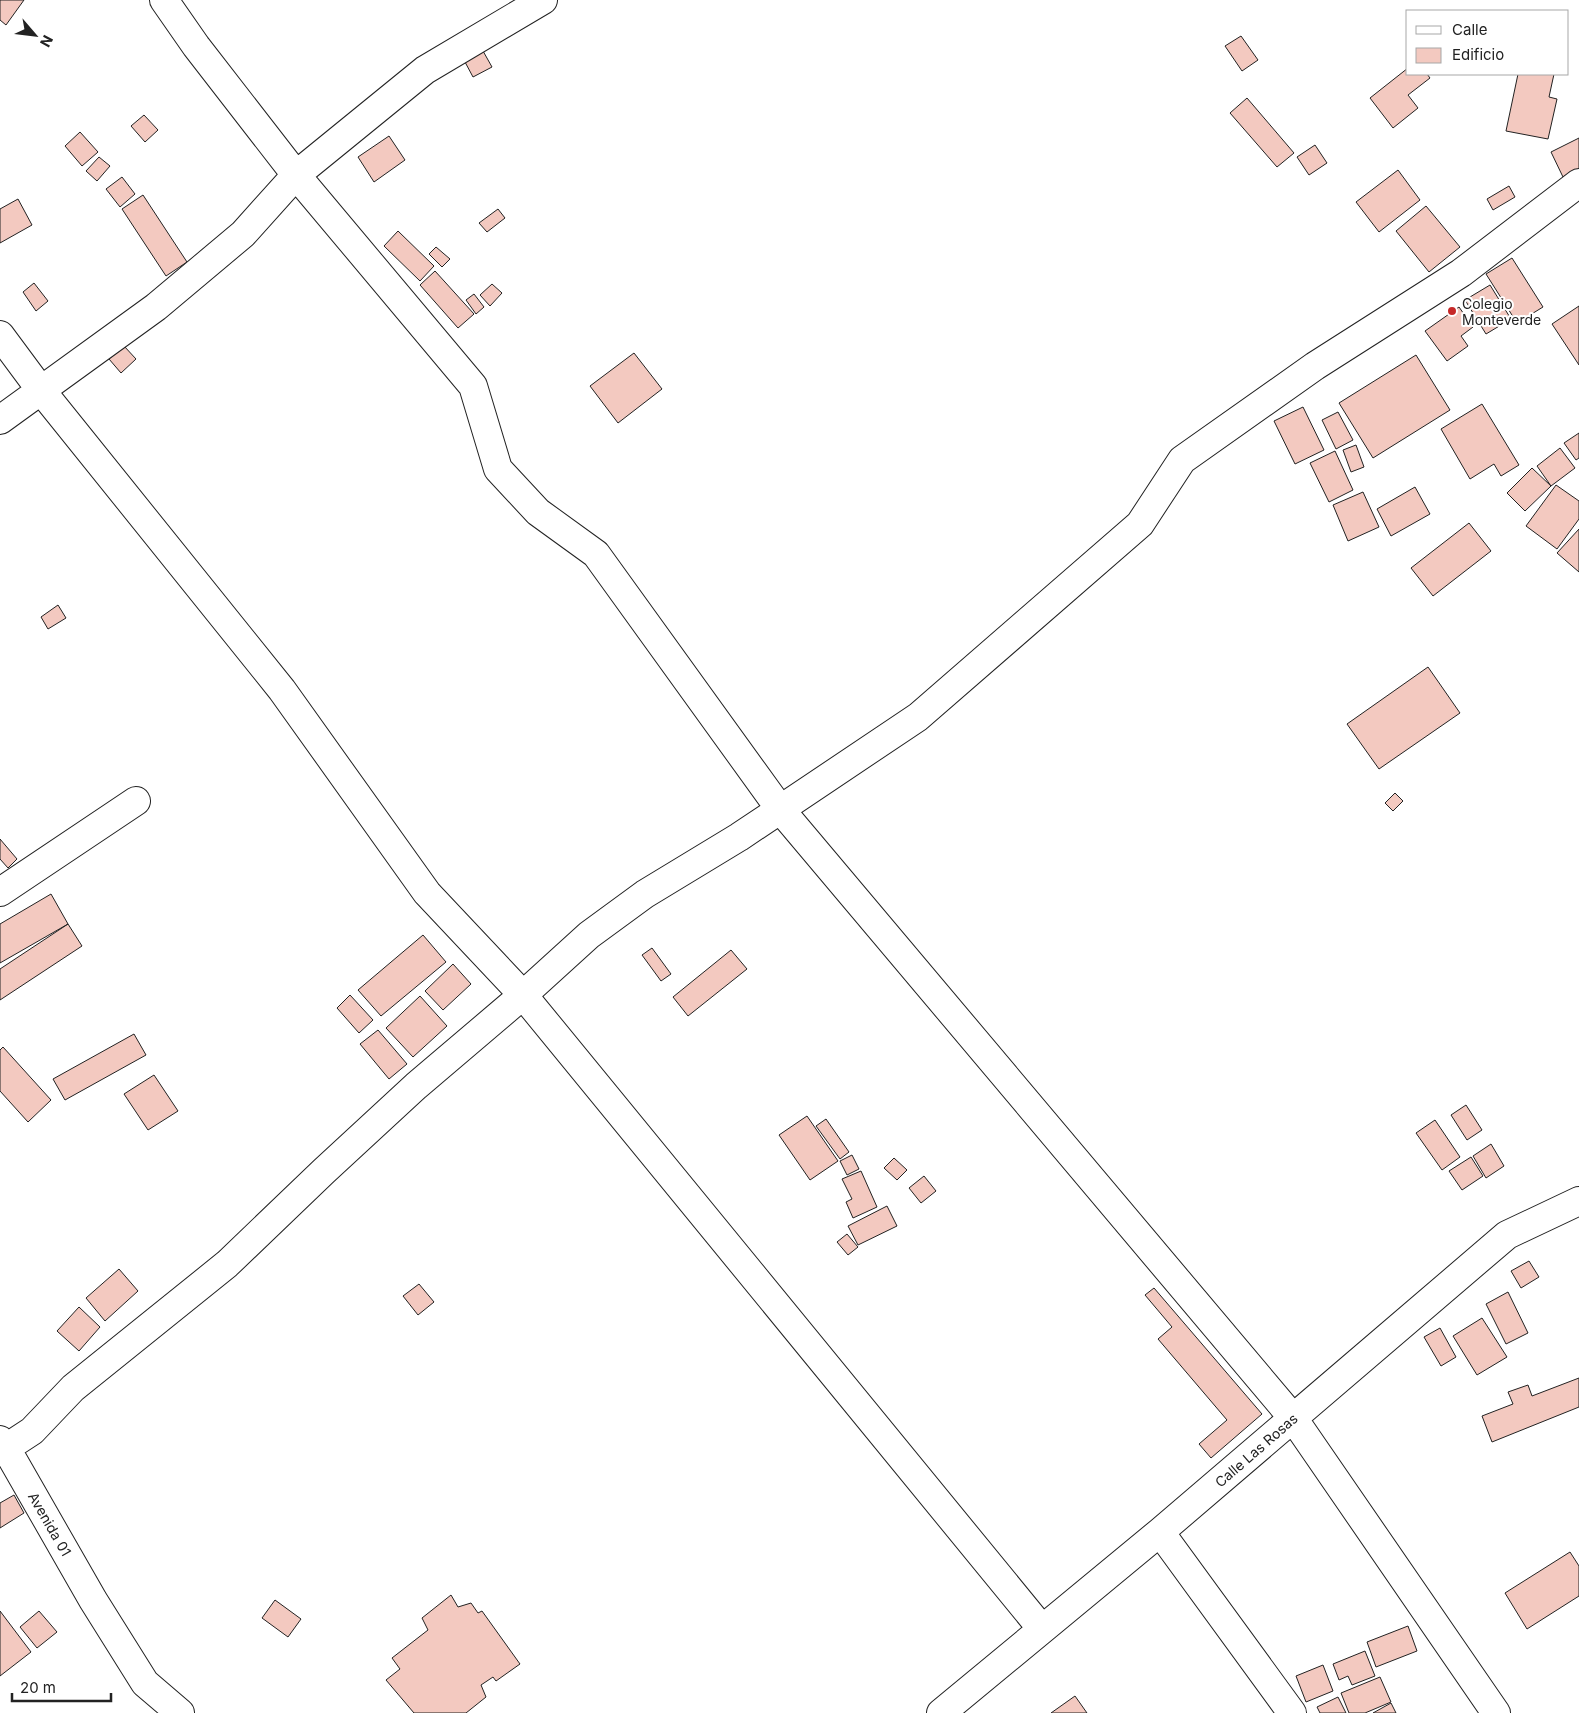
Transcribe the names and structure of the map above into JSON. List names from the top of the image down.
{
  "streets": {
    "street": ["Calle Las Rosas", "Avenida 01"]
  },
  "places": ["Colegio Monteverde"],
  "legend": ["Calle", "Edificio"],
  "scale_bar": "20 m",
  "north": "bottom right"
}
